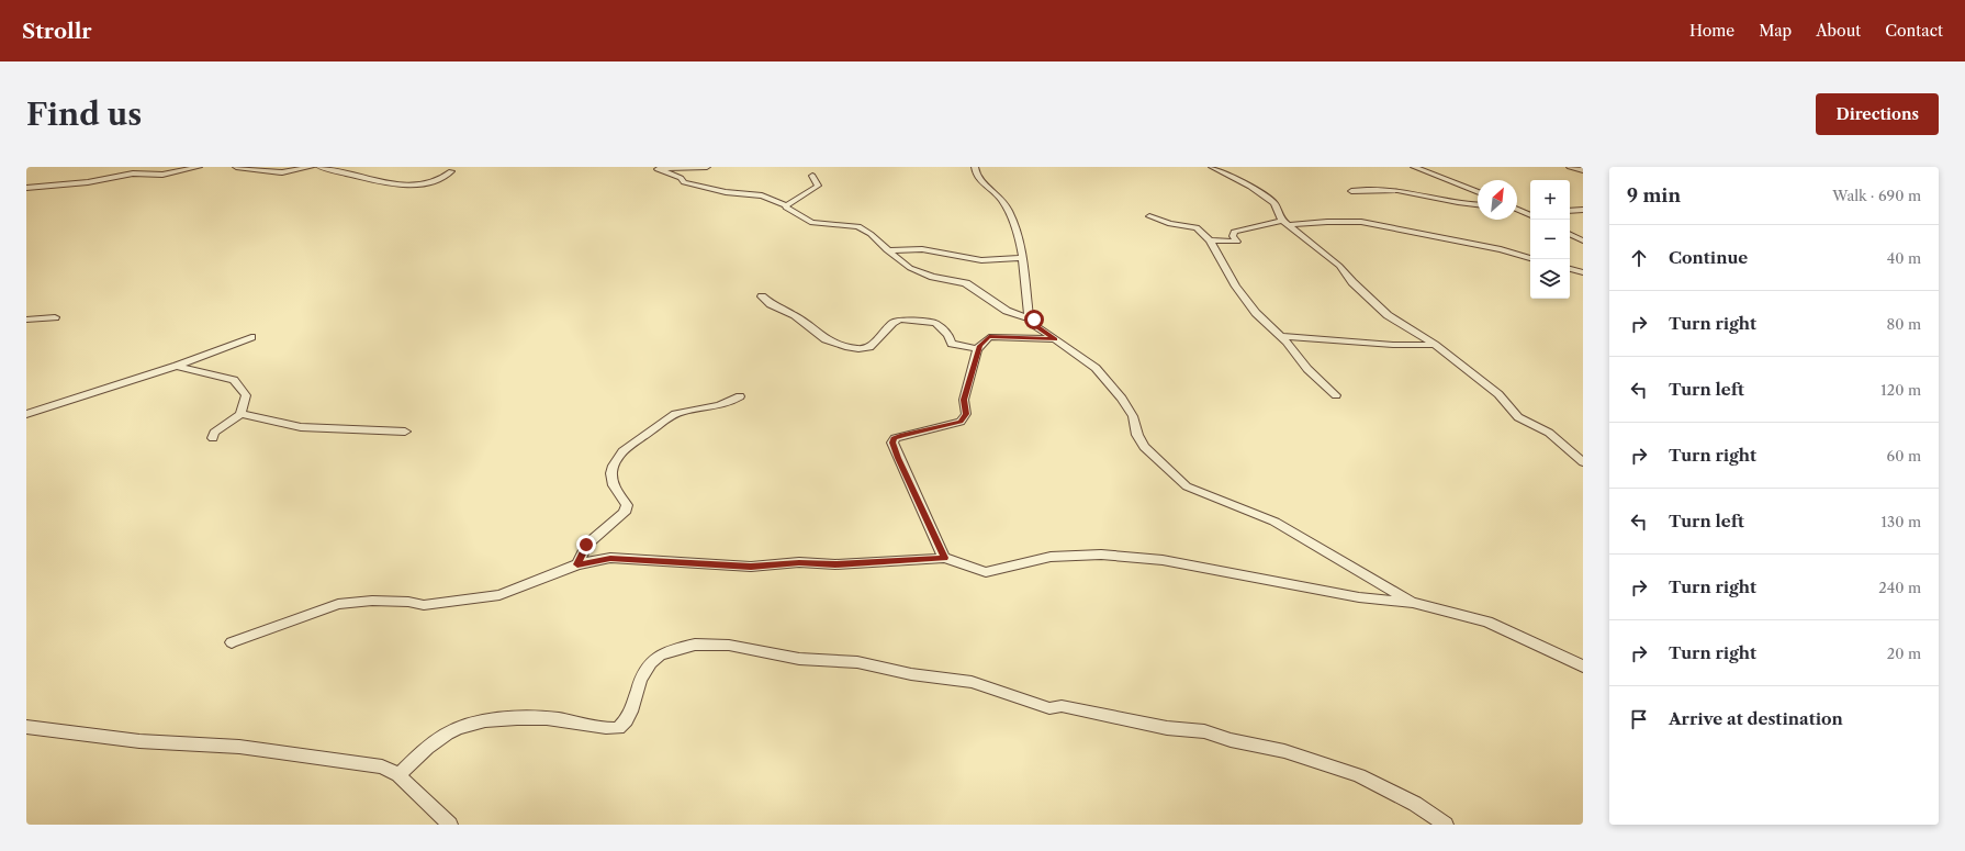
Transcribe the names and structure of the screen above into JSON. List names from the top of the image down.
{
  "north": "top right",
  "page": {
    "header": "Strollr",
    "nav": [
      "Home",
      "Map",
      "About",
      "Contact"
    ],
    "buttons": "Directions",
    "title": "Find us",
    "heading": ["9 min", "Walk · 690 m"],
    "map_buttons": ["+", "−"],
    "list": [
      ["Continue", "40 m"],
      ["Turn right", "80 m"],
      ["Turn left", "120 m"],
      ["Turn right", "60 m"],
      ["Turn left", "130 m"],
      ["Turn right", "240 m"],
      ["Turn right", "20 m"],
      "Arrive at destination"
    ]
  }
}
